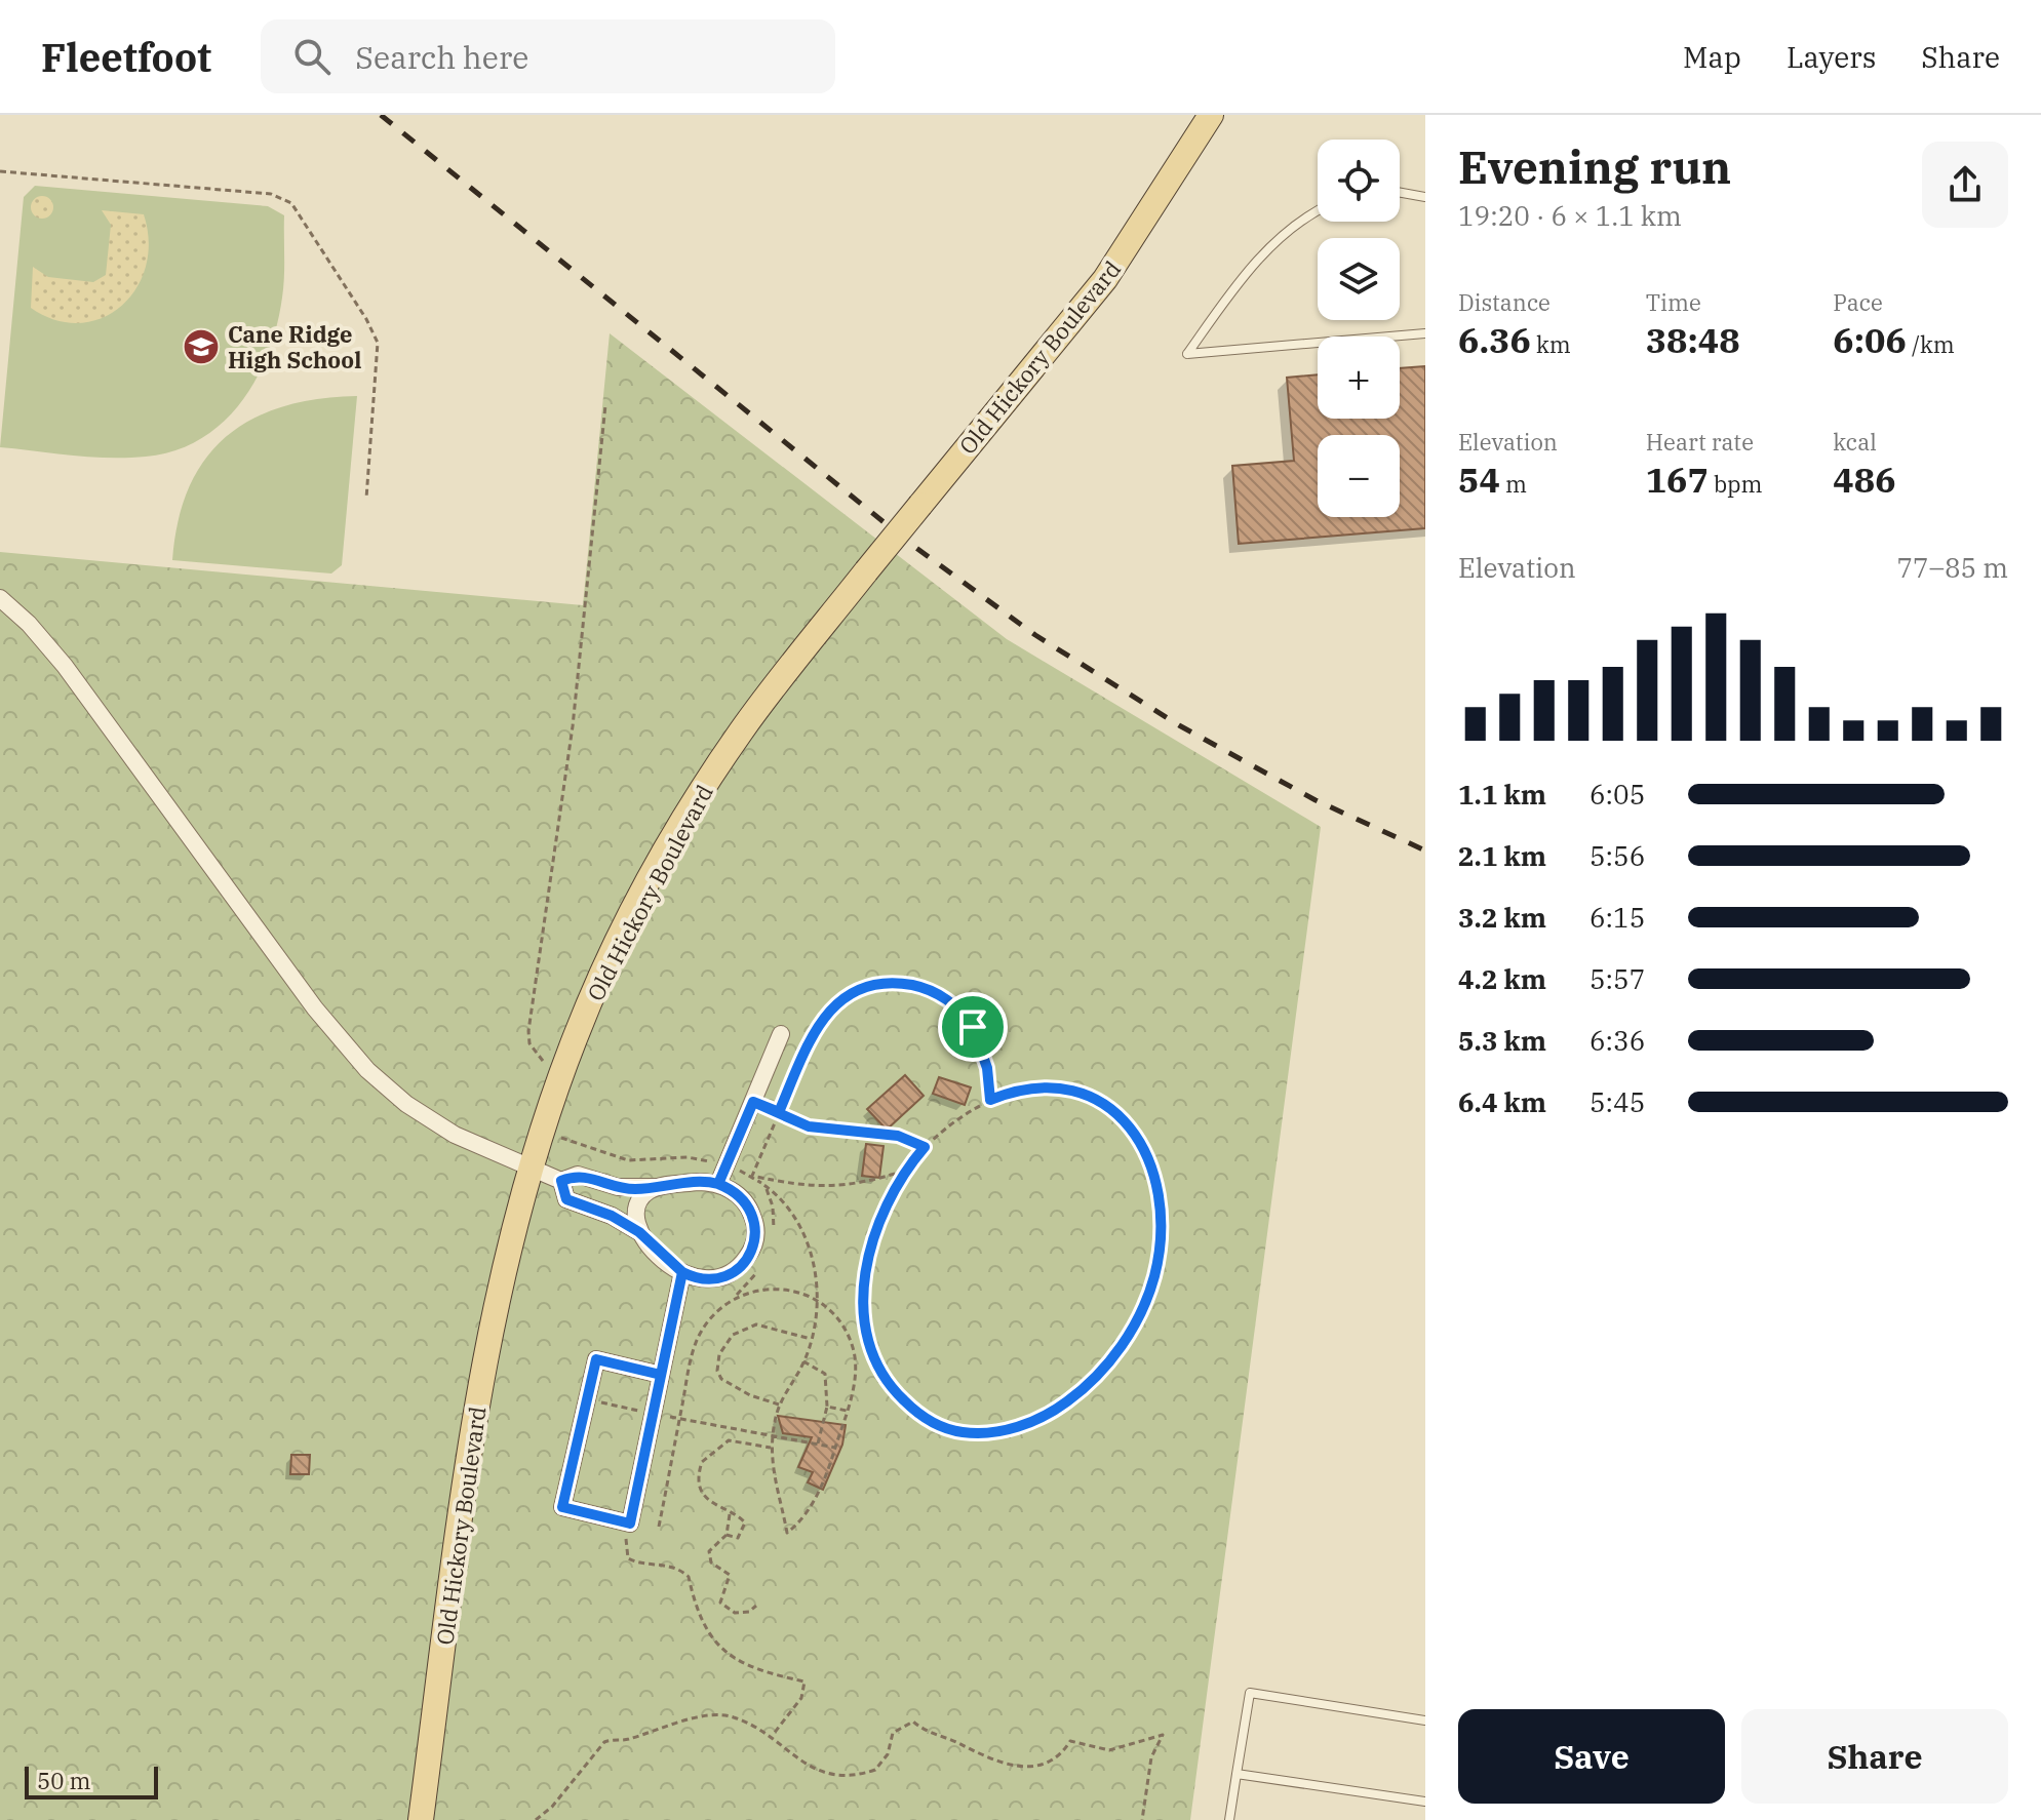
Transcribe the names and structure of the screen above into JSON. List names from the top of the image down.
{
  "streets": {
    "main road": ["Old Hickory Boulevard"]
  },
  "places": {
    "school or university": ["Cane Ridge High School"]
  },
  "scale_bar": "50 m",
  "page": {
    "header": "Fleetfoot",
    "search": "Search here",
    "nav": ["Map", "Layers", "Share"],
    "heading": ["Evening run", "19:20 · 6 × 1.1 km"],
    "map_buttons": ["+", "−"],
    "stats": [
      ["Distance", "6.36 km"],
      ["Time", "38:48"],
      ["Pace", "6:06 /km"],
      ["Elevation", "54 m"],
      ["Heart rate", "167 bpm"],
      ["kcal", "486"]
    ],
    "chart": ["Elevation", "77–85 m"],
    "list": [
      {
        "name": "1.1 km",
        "note": "6:05"
      },
      {
        "name": "2.1 km",
        "note": "5:56"
      },
      {
        "name": "3.2 km",
        "note": "6:15"
      },
      {
        "name": "4.2 km",
        "note": "5:57"
      },
      {
        "name": "5.3 km",
        "note": "6:36"
      },
      {
        "name": "6.4 km",
        "note": "5:45"
      }
    ],
    "buttons": ["Save", "Share"],
    "scale": "50 m"
  }
}
